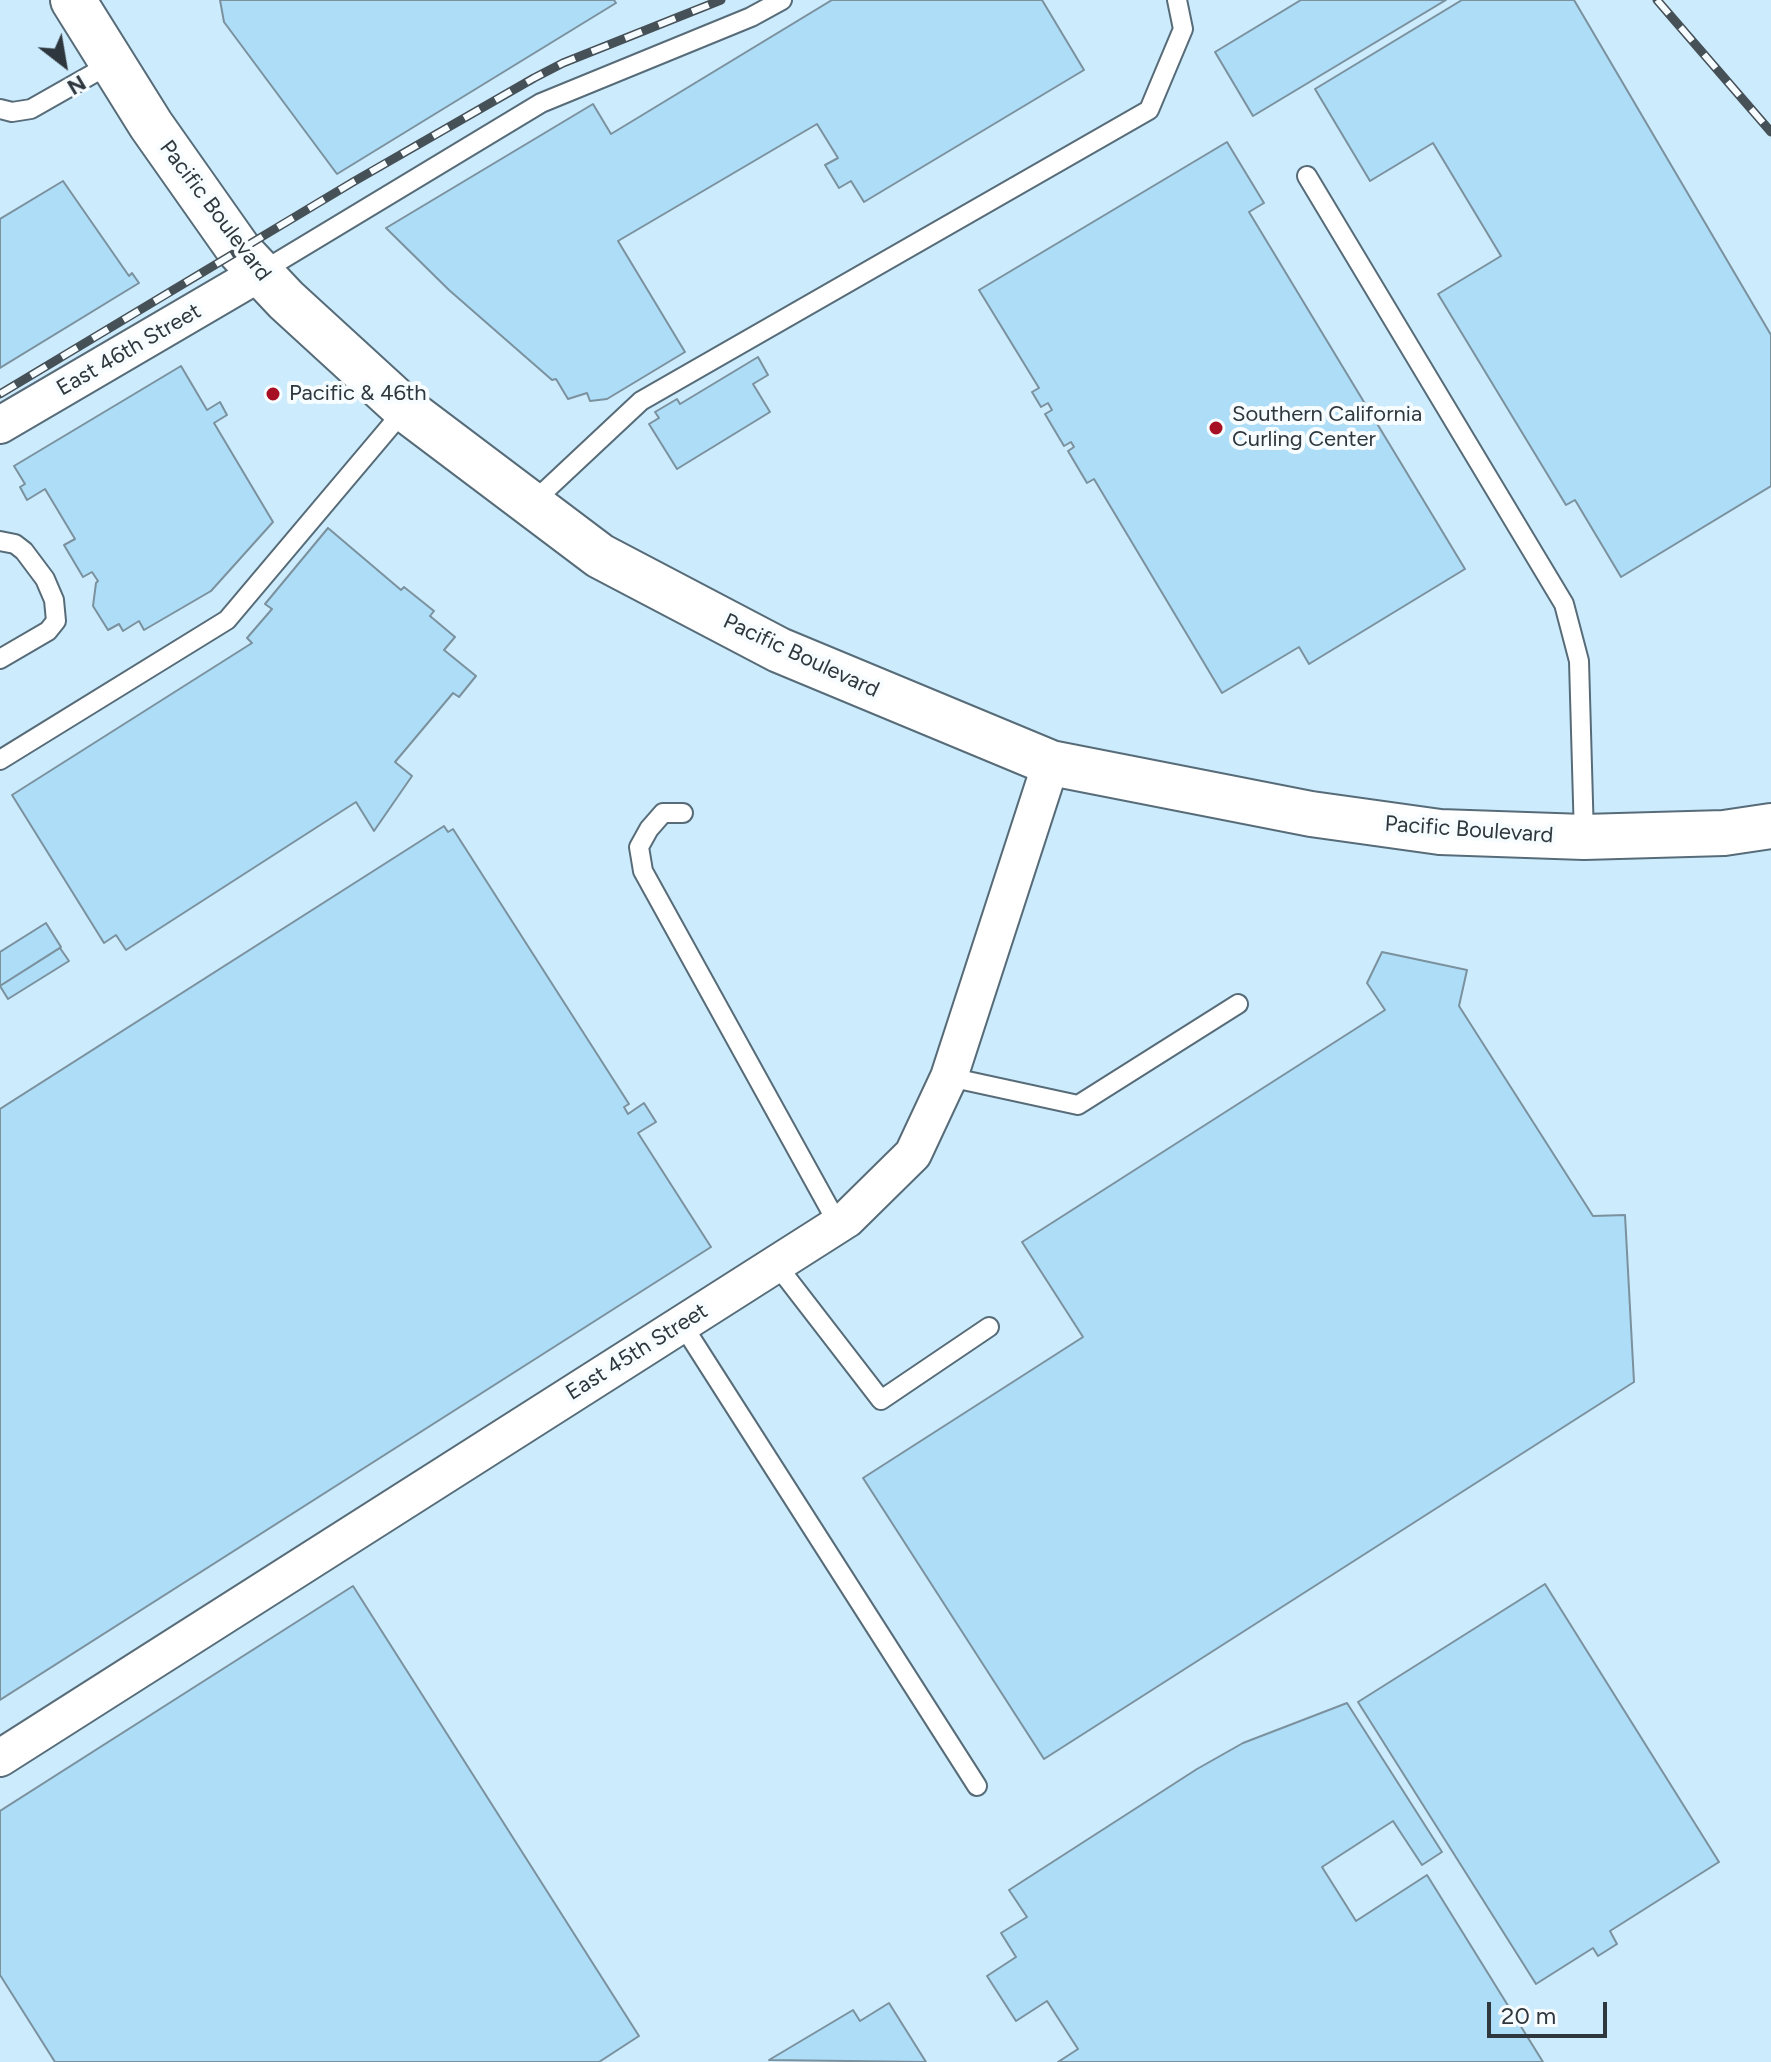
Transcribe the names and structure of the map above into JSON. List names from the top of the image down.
{
  "streets": {
    "main road": ["Pacific Boulevard"],
    "street": ["East 46th Street", "East 45th Street"]
  },
  "crossings": [
    ["Pacific Boulevard", "East 46th Street"],
    ["Pacific Boulevard", "East 45th Street"]
  ],
  "places": ["Pacific & 46th", "Southern California Curling Center"],
  "scale_bar": "20 m",
  "north": "bottom right"
}
